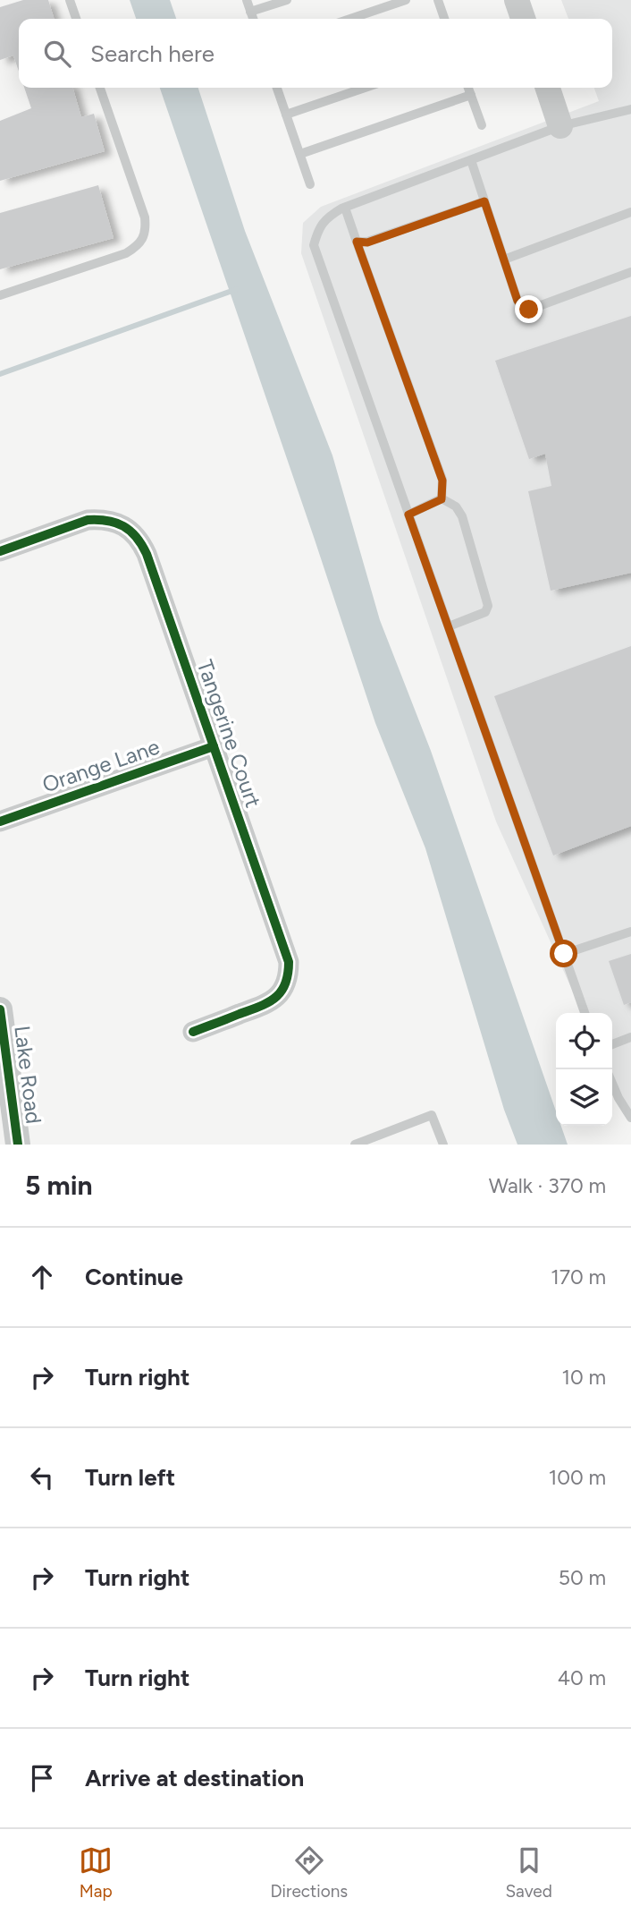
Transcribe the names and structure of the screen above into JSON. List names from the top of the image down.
{
  "streets": {
    "street": ["Tangerine Court", "Orange Lane", "Lake Road"]
  },
  "crossings": [
    ["Tangerine Court", "Orange Lane"]
  ],
  "page": {
    "search": "Search here",
    "heading": ["5 min", "Walk · 370 m"],
    "list": [
      ["Continue", "170 m"],
      ["Turn right", "10 m"],
      ["Turn left", "100 m"],
      ["Turn right", "50 m"],
      ["Turn right", "40 m"],
      "Arrive at destination"
    ],
    "nav": ["Map", "Directions", "Saved"]
  }
}
